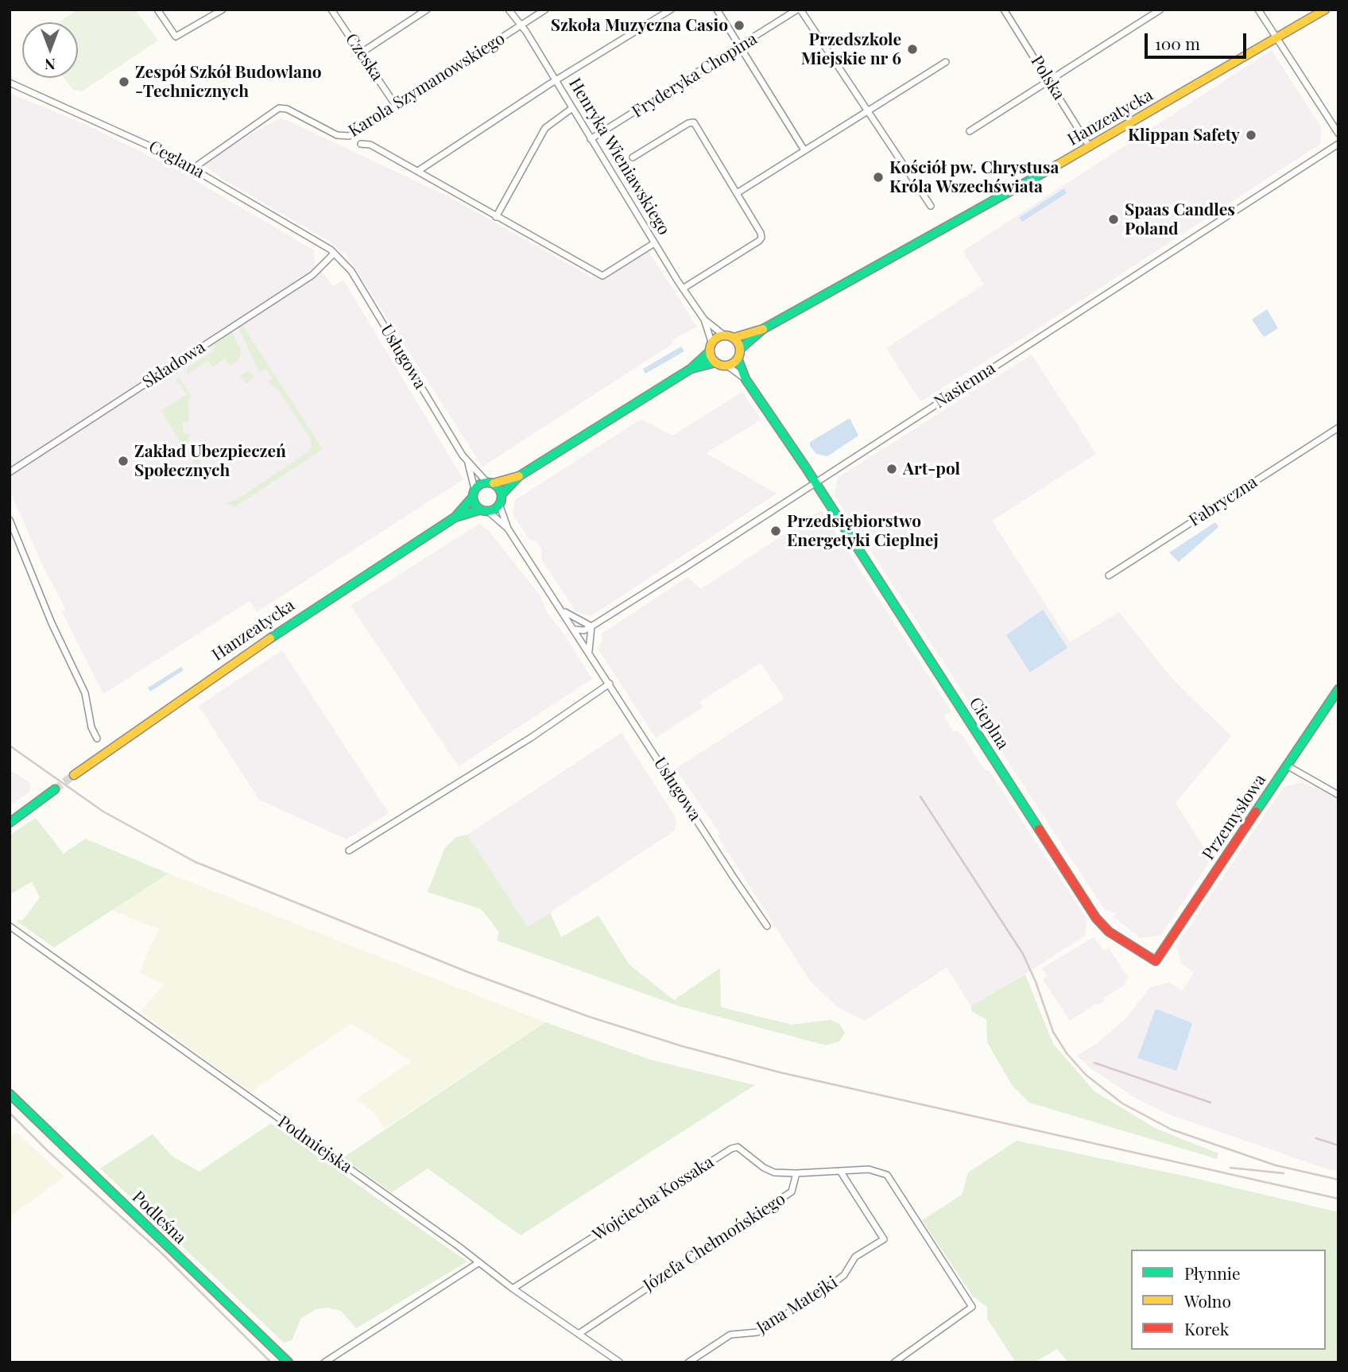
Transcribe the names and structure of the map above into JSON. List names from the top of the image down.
{
  "streets": {
    "street": [
      "Czeska",
      "Fryderyka Chopina",
      "Polska",
      "Karola Szymanowskiego",
      "Hanzeatycka",
      "Henryka Wieniawskiego",
      "Ceglana",
      "Usługowa",
      "Składowa",
      "Nasienna",
      "Fabryczna",
      "Cieplna",
      "Przemysłowa",
      "Podmiejska",
      "Wojciecha Kossaka",
      "Podleśna",
      "Józefa Chełmońskiego",
      "Jana Matejki"
    ]
  },
  "crossings": [
    ["Czeska", "Karola Szymanowskiego"],
    ["Fryderyka Chopina", "Henryka Wieniawskiego"],
    ["Polska", "Hanzeatycka"],
    ["Karola Szymanowskiego", "Henryka Wieniawskiego"],
    ["Karola Szymanowskiego", "Ceglana"],
    ["Hanzeatycka", "Henryka Wieniawskiego"],
    ["Hanzeatycka", "Usługowa"],
    ["Ceglana", "Usługowa"],
    ["Ceglana", "Składowa"],
    ["Usługowa", "Składowa"],
    ["Usługowa", "Nasienna"],
    ["Nasienna", "Cieplna"],
    ["Cieplna", "Przemysłowa"],
    ["Podmiejska", "Wojciecha Kossaka"],
    ["Podmiejska", "Józefa Chełmońskiego"],
    ["Wojciecha Kossaka", "Józefa Chełmońskiego"],
    ["Józefa Chełmońskiego", "Jana Matejki"]
  ],
  "places": [
    "Szkoła Muzyczna Casio",
    "Przedszkole Miejskie nr 6",
    "Zespół Szkół Budowlano -Technicznych",
    "Klippan Safety",
    "Kościół pw. Chrystusa Króla Wszechświata",
    "Spaas Candles Poland",
    "Zakład Ubezpieczeń Społecznych",
    "Art-pol",
    "Przedsiębiorstwo Energetyki Cieplnej"
  ],
  "legend": ["Płynnie", "Wolno", "Korek"],
  "scale_bar": "100 m",
  "north": "bottom"
}
